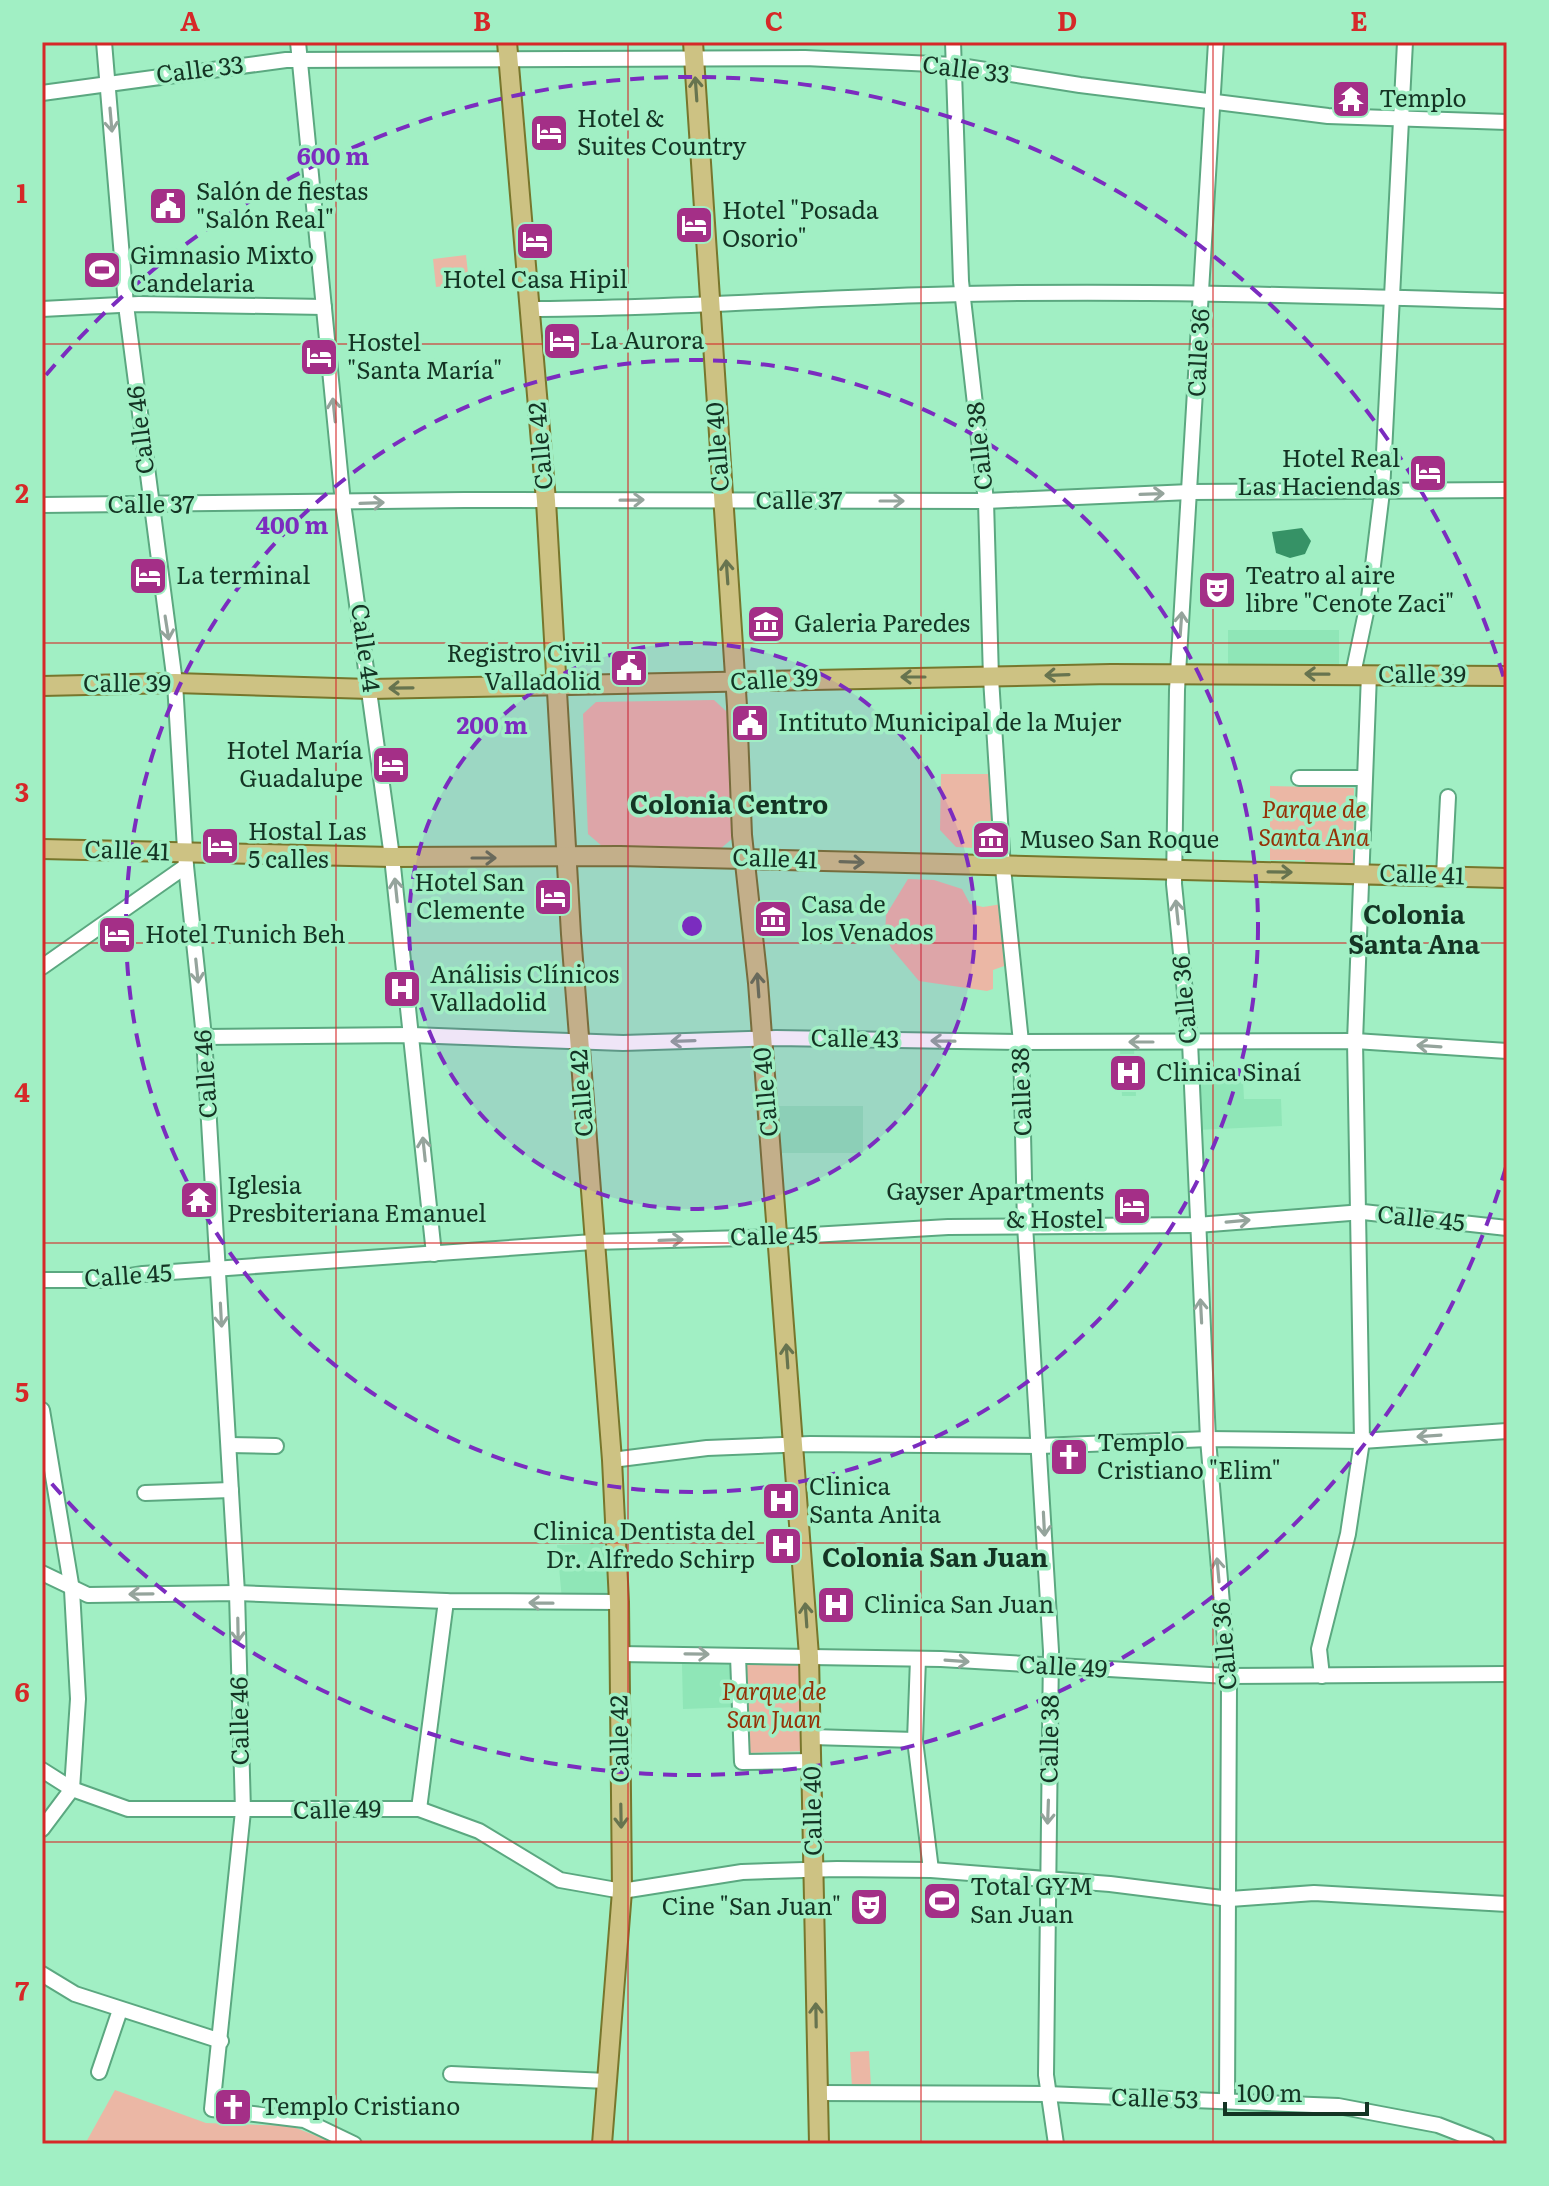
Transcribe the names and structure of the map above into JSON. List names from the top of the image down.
{
  "streets": {
    "main road": [
      "Calle 42",
      "Calle 40",
      "Calle 39",
      "Calle 41"
    ],
    "street": [
      "Calle 33",
      "Calle 36",
      "Calle 46",
      "Calle 38",
      "Calle 37",
      "Calle 44",
      "Calle 43",
      "Calle 45",
      "Calle 49",
      "Calle 53"
    ]
  },
  "crossings": [
    ["Calle 33", "Calle 36"],
    ["Calle 33", "Calle 46"],
    ["Calle 33", "Calle 42"],
    ["Calle 33", "Calle 38"],
    ["Calle 33", "Calle 40"],
    ["Calle 33", "Calle 44"],
    ["Calle 36", "Calle 37"],
    ["Calle 36", "Calle 39"],
    ["Calle 36", "Calle 41"],
    ["Calle 36", "Calle 43"],
    ["Calle 36", "Calle 45"],
    ["Calle 36", "Calle 49"],
    ["Calle 36", "Calle 53"],
    ["Calle 46", "Calle 37"],
    ["Calle 46", "Calle 39"],
    ["Calle 46", "Calle 41"],
    ["Calle 46", "Calle 43"],
    ["Calle 46", "Calle 45"],
    ["Calle 46", "Calle 49"],
    ["Calle 42", "Calle 37"],
    ["Calle 42", "Calle 39"],
    ["Calle 42", "Calle 41"],
    ["Calle 42", "Calle 43"],
    ["Calle 42", "Calle 45"],
    ["Calle 42", "Calle 49"],
    ["Calle 38", "Calle 37"],
    ["Calle 38", "Calle 39"],
    ["Calle 38", "Calle 41"],
    ["Calle 38", "Calle 43"],
    ["Calle 38", "Calle 45"],
    ["Calle 38", "Calle 49"],
    ["Calle 38", "Calle 53"],
    ["Calle 40", "Calle 37"],
    ["Calle 40", "Calle 39"],
    ["Calle 40", "Calle 41"],
    ["Calle 40", "Calle 43"],
    ["Calle 40", "Calle 45"],
    ["Calle 40", "Calle 49"],
    ["Calle 40", "Calle 53"],
    ["Calle 37", "Calle 44"],
    ["Calle 44", "Calle 39"],
    ["Calle 44", "Calle 41"],
    ["Calle 44", "Calle 43"],
    ["Calle 44", "Calle 45"]
  ],
  "one_way": [
    "Calle 36",
    "Calle 46",
    "Calle 40",
    "Calle 37",
    "Calle 44",
    "Calle 39",
    "Calle 41",
    "Calle 43"
  ],
  "districts": ["Colonia Centro", "Colonia Santa Ana", "Colonia San Juan"],
  "parks": ["Parque de Santa Ana", "Parque de San Juan"],
  "places": {
    "temple": ["Templo", "Iglesia Presbiteriana Emanuel"],
    "hotel": [
      "Hotel & Suites Country",
      "Hotel \"Posada Osorio\"",
      "Hotel Casa Hipil",
      "La Aurora",
      "Hostel \"Santa María\"",
      "Hotel Real Las Haciendas",
      "La terminal",
      "Hotel María Guadalupe",
      "Hostal Las 5 calles",
      "Hotel San Clemente",
      "Hotel Tunich Beh",
      "Gayser Apartments & Hostel"
    ],
    "public building": ["Salón de fiestas \"Salón Real\"", "Registro Civil Valladolid", "Intituto Municipal de la Mujer"],
    "sports": ["Gimnasio Mixto Candelaria", "Total GYM San Juan"],
    "theatre": ["Teatro al aire libre \"Cenote Zaci\"", "Cine \"San Juan\""],
    "museum": ["Galeria Paredes", "Museo San Roque", "Casa de los Venados"],
    "hospital": [
      "Análisis Clínicos Valladolid",
      "Clinica Sinaí",
      "Clinica Santa Anita",
      "Clinica Dentista del Dr. Alfredo Schirp",
      "Clinica San Juan"
    ],
    "church": ["Templo Cristiano \"Elim\"", "Templo Cristiano"]
  },
  "scale_bar": "100 m",
  "grid": {
    "columns": [
      "A",
      "B",
      "C",
      "D",
      "E"
    ],
    "rows": [
      "1",
      "2",
      "3",
      "4",
      "5",
      "6",
      "7"
    ]
  },
  "rings": ["600 m", "400 m", "200 m"]
}
